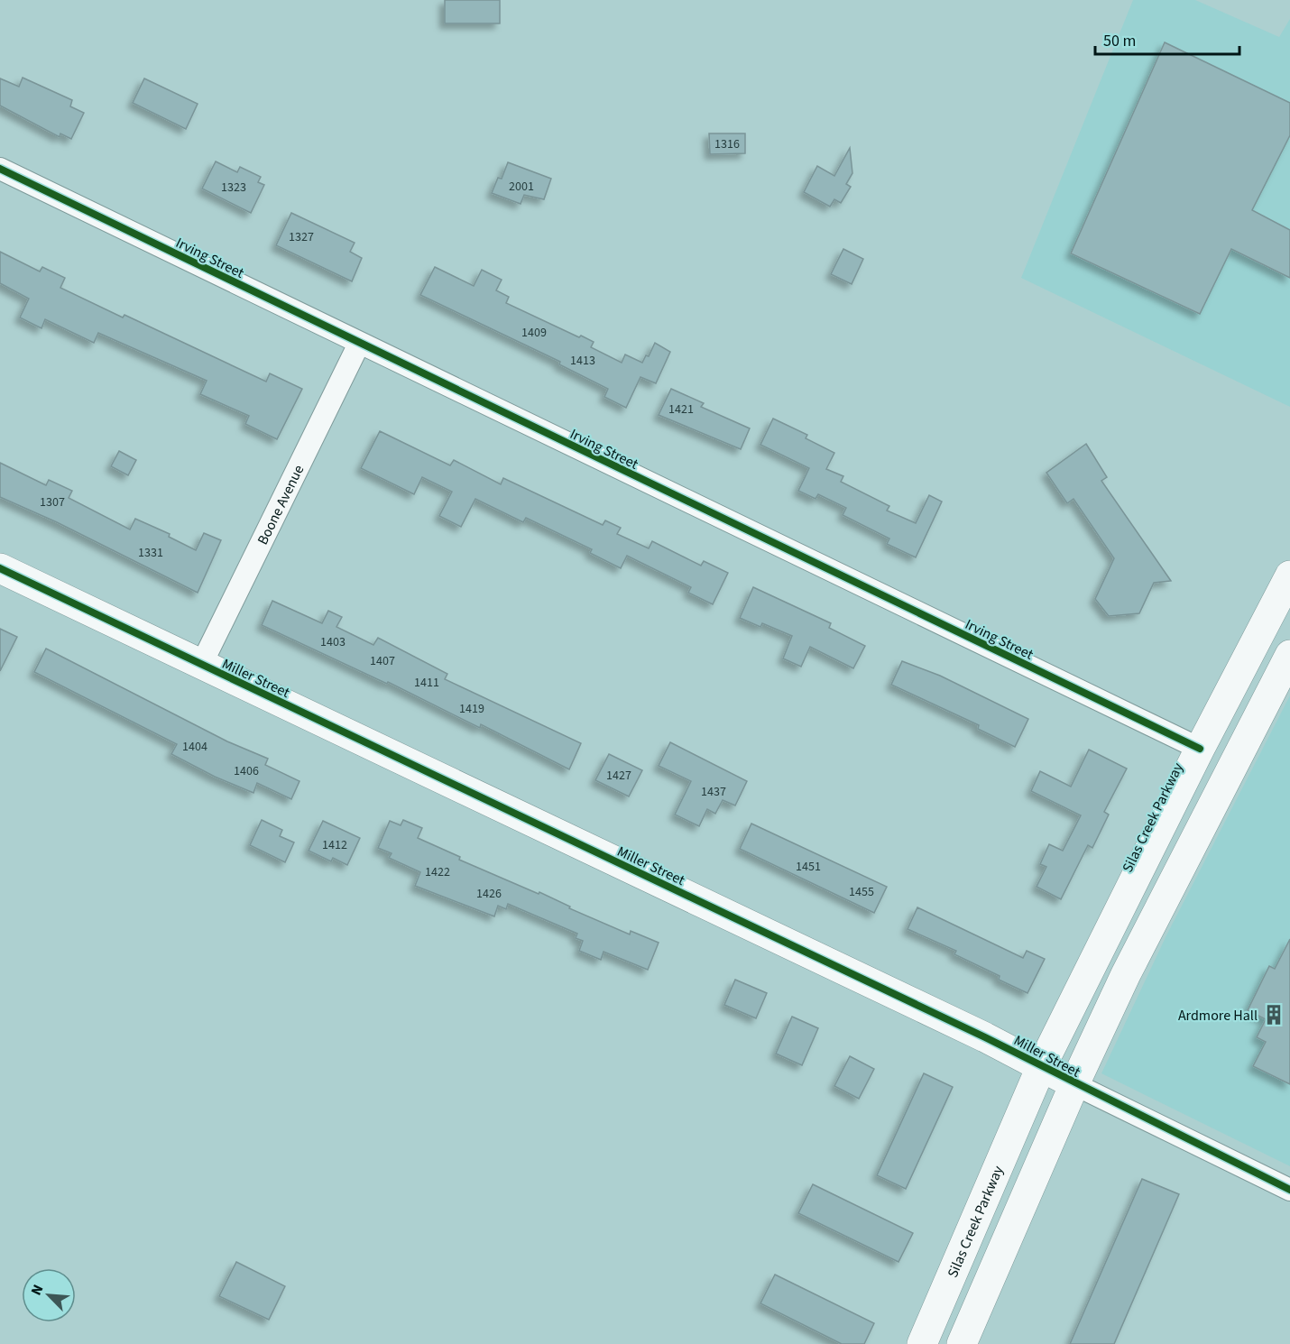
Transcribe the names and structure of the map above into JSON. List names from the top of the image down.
{
  "streets": {
    "main road": ["Miller Street", "Silas Creek Parkway"],
    "street": ["Irving Street", "Boone Avenue"]
  },
  "crossings": [
    ["Irving Street", "Boone Avenue"],
    ["Irving Street", "Silas Creek Parkway"],
    ["Boone Avenue", "Miller Street"],
    ["Miller Street", "Silas Creek Parkway"]
  ],
  "places": {
    "building": ["Ardmore Hall"]
  },
  "house_numbers": [
    "1316",
    "2001",
    "1323",
    "1327",
    "1409",
    "1413",
    "1421",
    "1307",
    "1331",
    "1403",
    "1407",
    "1411",
    "1419",
    "1404",
    "1406",
    "1427",
    "1437",
    "1412",
    "1451",
    "1422",
    "1455",
    "1426"
  ],
  "scale_bar": "50 m",
  "north": "top left"
}
